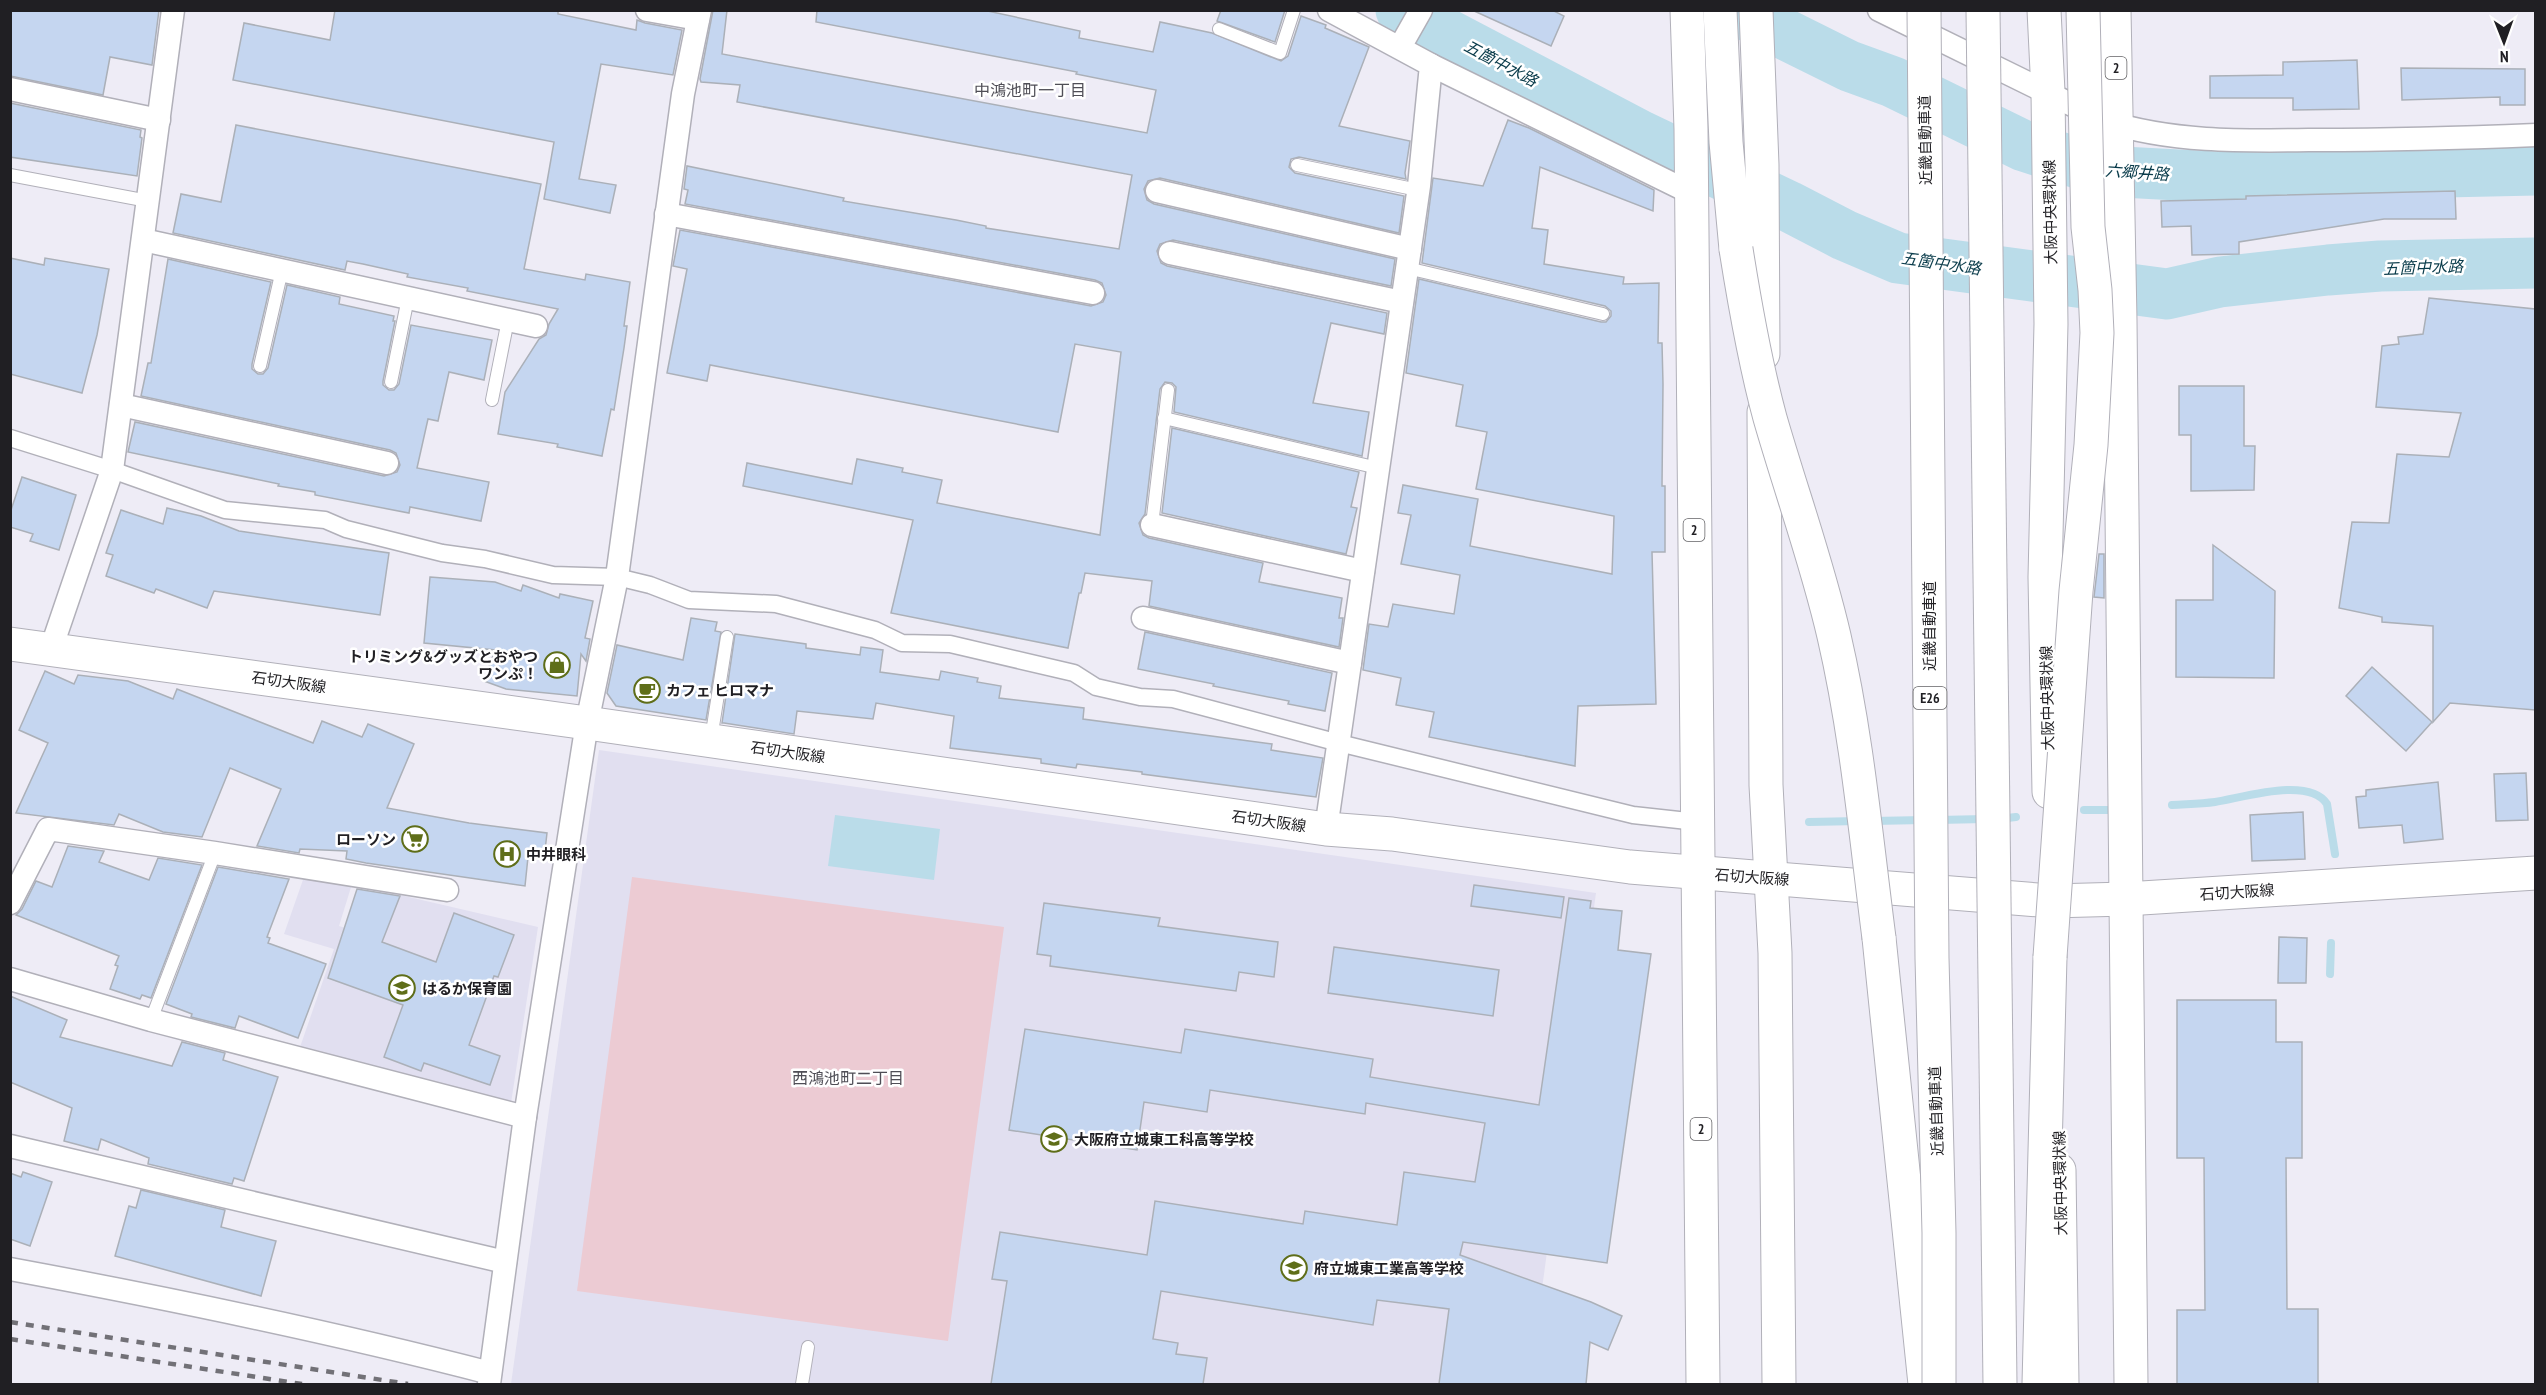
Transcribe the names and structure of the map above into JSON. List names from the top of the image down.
{
  "streets": {
    "main road": [
      "2",
      "近畿自動車道",
      "大阪中央環状線",
      "石切大阪線",
      "E26"
    ]
  },
  "crossings": [
    ["2", "石切大阪線"],
    ["大阪中央環状線", "石切大阪線"]
  ],
  "districts": ["中鴻池町一丁目", "西鴻池町二丁目"],
  "water": ["五箇中水路", "六郷井路"],
  "places": {
    "shop": ["トリミング&グッズとおやつ ワンぷ！"],
    "cafe": ["カフェ ヒロマナ"],
    "supermarket": ["ローソン"],
    "hospital": ["中井眼科"],
    "school or university": ["はるか保育園", "大阪府立城東工科高等学校", "府立城東工業高等学校"]
  },
  "north": "bottom"
}
